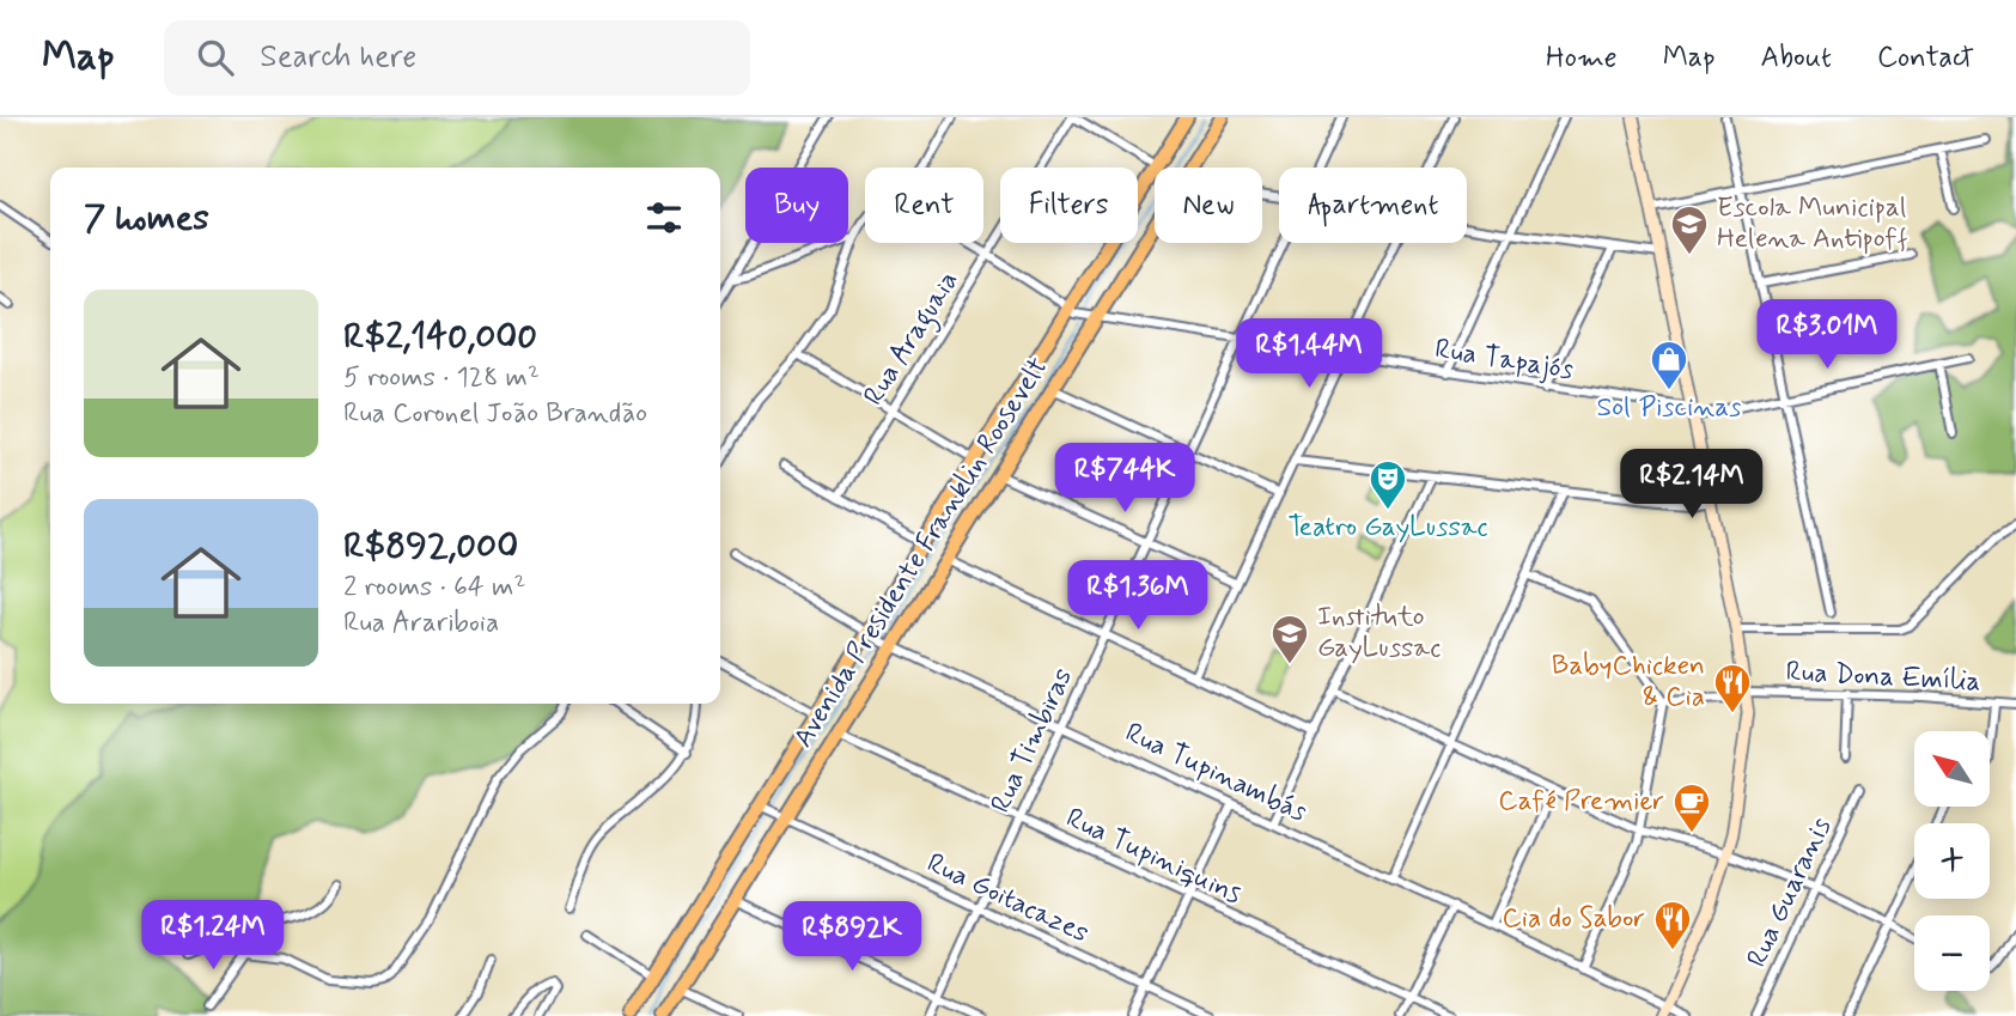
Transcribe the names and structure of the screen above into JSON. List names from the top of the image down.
{
  "streets": {
    "main road": ["Avenida Presidente Franklin Roosevelt"],
    "street": [
      "Rua Araguaia",
      "Rua Tapajós",
      "Rua Dona Emília",
      "Rua Timbiras",
      "Rua Tupinambás",
      "Rua Tupiniquins",
      "Rua Guaranis",
      "Rua Goitacazes"
    ]
  },
  "crossings": [
    ["Rua Araguaia", "Rua Tapajós"],
    ["Rua Tapajós", "Avenida Presidente Franklin Roosevelt"],
    ["Rua Tapajós", "Rua Timbiras"],
    ["Avenida Presidente Franklin Roosevelt", "Rua Tupinambás"],
    ["Avenida Presidente Franklin Roosevelt", "Rua Tupiniquins"],
    ["Avenida Presidente Franklin Roosevelt", "Rua Goitacazes"],
    ["Rua Timbiras", "Rua Tupinambás"],
    ["Rua Timbiras", "Rua Tupiniquins"],
    ["Rua Timbiras", "Rua Goitacazes"]
  ],
  "places": {
    "school or university": ["Escola Municipal Helena Antipoff", "Instituto GayLussac"],
    "shop": ["Sol Piscinas"],
    "theatre": ["Teatro GayLussac"],
    "restaurant": ["BabyChicken & Cia", "Cia do Sabor"],
    "cafe": ["Café Premier"]
  },
  "north": "top left",
  "page": {
    "header": "Map",
    "search": "Search here",
    "nav": [
      "Home",
      "Map",
      "About",
      "Contact"
    ],
    "chip": [
      "Buy",
      "Rent",
      "Filters",
      "New",
      "Apartment"
    ],
    "heading": "7 homes",
    "list": [
      {
        "name": "R$2,140,000",
        "note": "5 rooms · 128 m² · Rua Coronel João Brandão"
      },
      {
        "name": "R$892,000",
        "note": "2 rooms · 64 m² · Rua Arariboia"
      }
    ],
    "price": [
      "R$3.01M",
      "R$1.44M",
      "R$744K",
      "R$2.14M",
      "R$1.36M",
      "R$1.24M",
      "R$892K"
    ],
    "map_buttons": ["+", "−"]
  }
}
